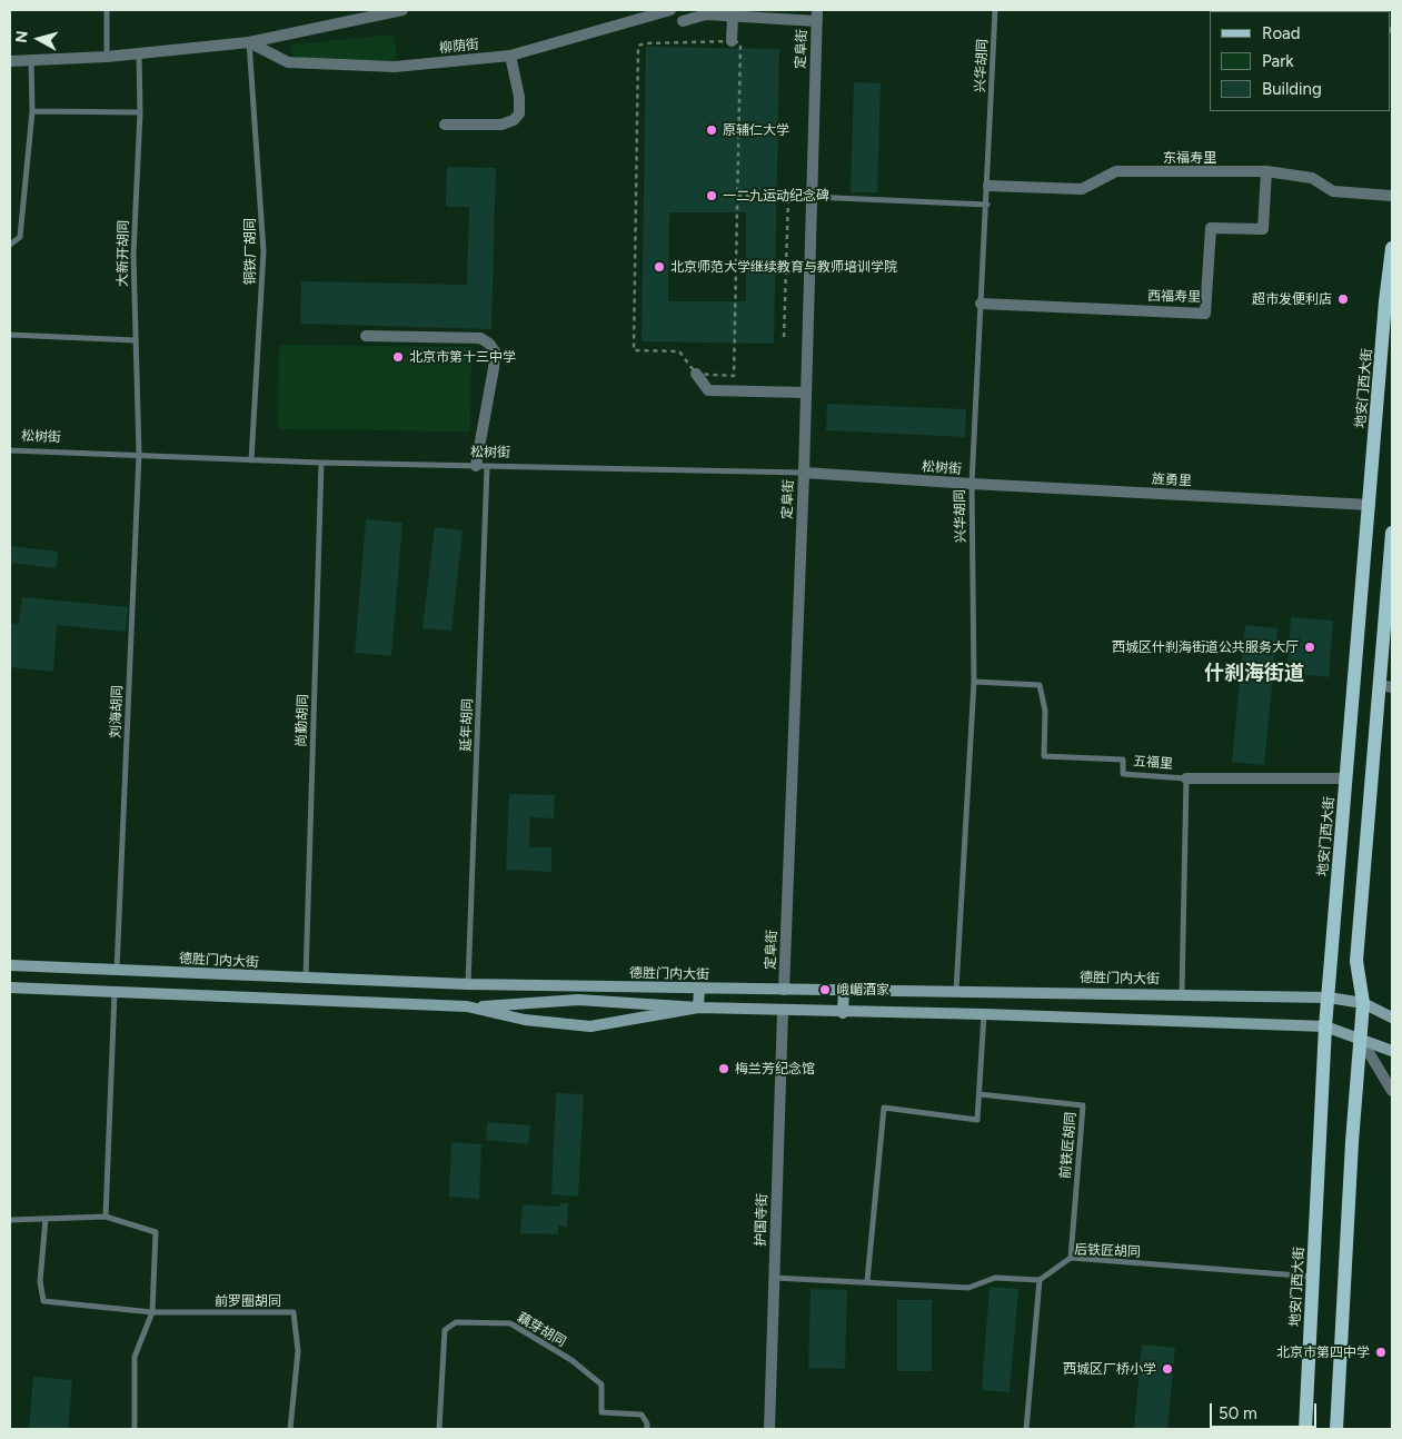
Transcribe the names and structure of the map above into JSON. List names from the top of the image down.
{
  "streets": {
    "main road": ["地安门西大街", "德胜门内大街"],
    "street": [
      "柳荫街",
      "定阜街",
      "东福寿里",
      "西福寿里",
      "松树街",
      "旌勇里",
      "五福里",
      "护国寺街"
    ],
    "lane": [
      "兴华胡同",
      "铜铁厂胡同",
      "大新开胡同",
      "刘海胡同",
      "尚勤胡同",
      "延年胡同",
      "前铁匠胡同",
      "后铁匠胡同",
      "前罗圈胡同",
      "藕芽胡同"
    ]
  },
  "crossings": [
    ["柳荫街", "铜铁厂胡同"],
    ["定阜街", "松树街"],
    ["定阜街", "德胜门内大街"],
    ["兴华胡同", "东福寿里"],
    ["兴华胡同", "西福寿里"],
    ["兴华胡同", "松树街"],
    ["兴华胡同", "旌勇里"],
    ["兴华胡同", "五福里"],
    ["兴华胡同", "德胜门内大街"],
    ["东福寿里", "西福寿里"],
    ["铜铁厂胡同", "松树街"],
    ["大新开胡同", "松树街"],
    ["大新开胡同", "刘海胡同"],
    ["地安门西大街", "旌勇里"],
    ["地安门西大街", "五福里"],
    ["地安门西大街", "德胜门内大街"],
    ["地安门西大街", "后铁匠胡同"],
    ["松树街", "旌勇里"],
    ["松树街", "刘海胡同"],
    ["松树街", "尚勤胡同"],
    ["松树街", "延年胡同"],
    ["刘海胡同", "德胜门内大街"],
    ["尚勤胡同", "德胜门内大街"],
    ["延年胡同", "德胜门内大街"],
    ["前铁匠胡同", "后铁匠胡同"]
  ],
  "districts": ["什刹海街道"],
  "places": [
    "原辅仁大学",
    "一二九运动纪念碑",
    "北京师范大学继续教育与教师培训学院",
    "超市发便利店",
    "北京市第十三中学",
    "西城区什刹海街道公共服务大厅",
    "峨嵋酒家",
    "梅兰芳纪念馆",
    "北京市第四中学",
    "西城区厂桥小学"
  ],
  "legend": ["Road", "Park", "Building"],
  "scale_bar": "50 m",
  "north": "left"
}
